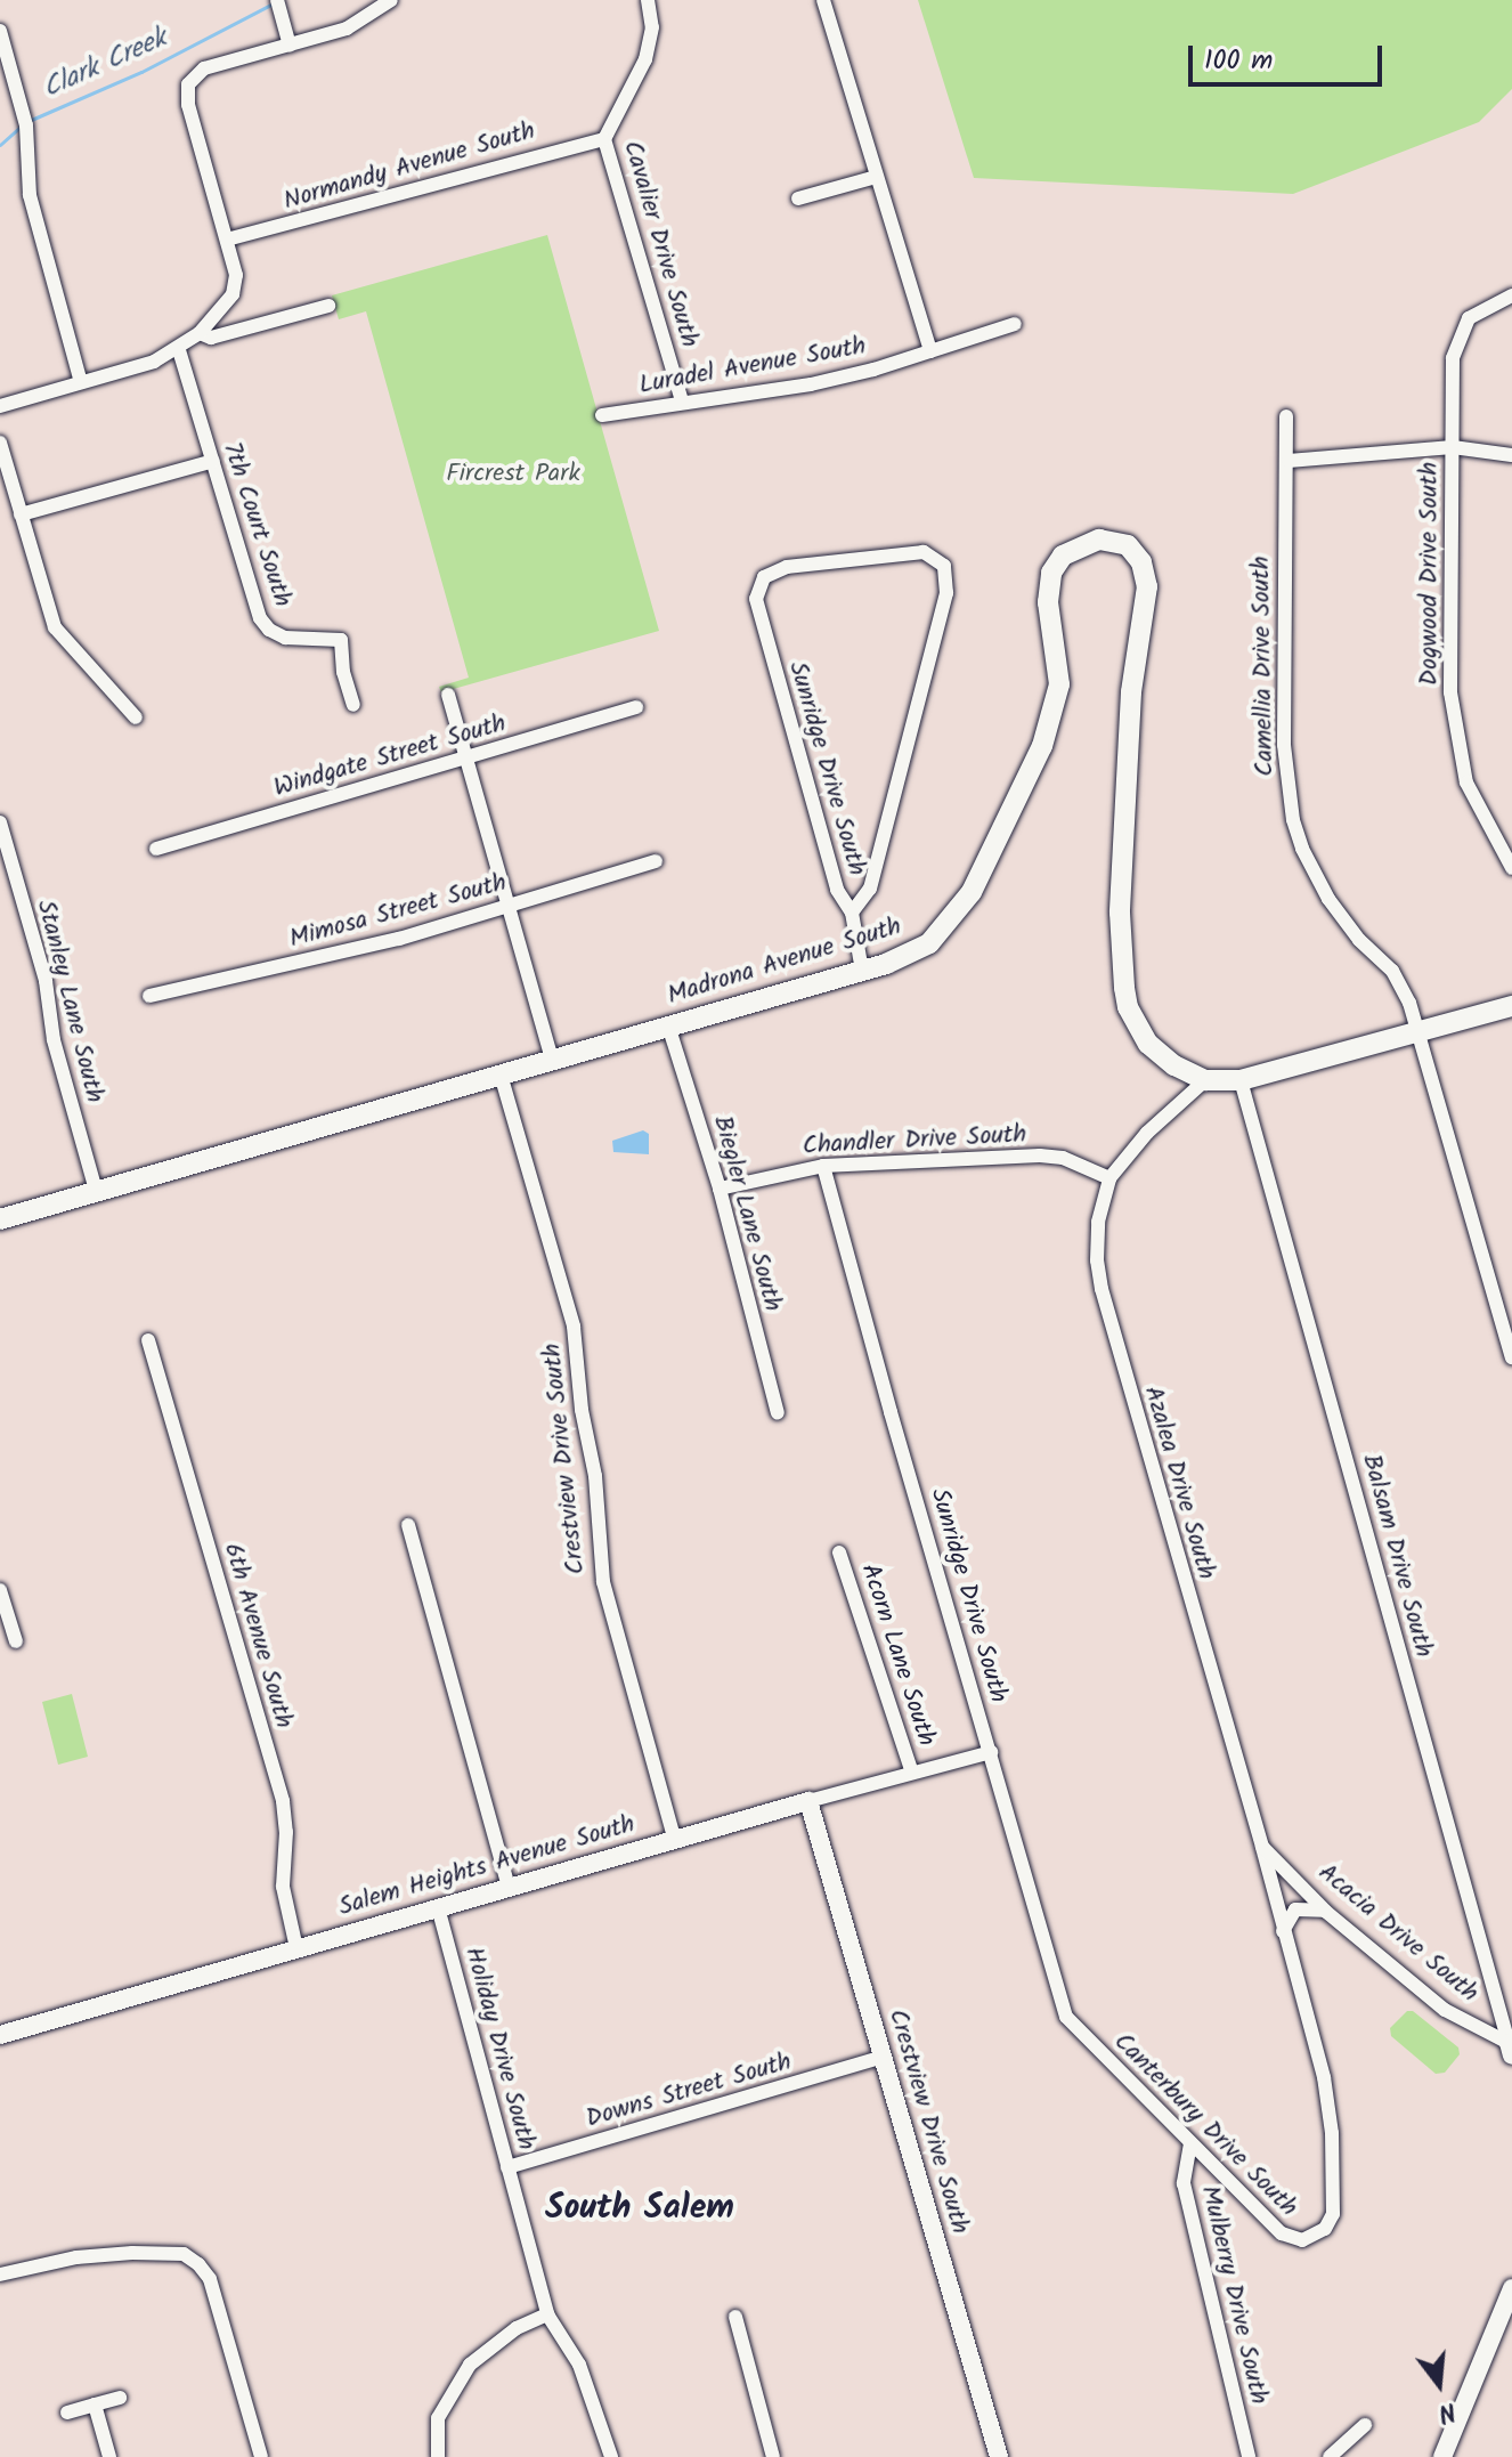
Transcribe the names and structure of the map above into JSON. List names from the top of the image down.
{
  "streets": {
    "main road": ["Madrona Avenue South"],
    "street": [
      "Normandy Avenue South",
      "Cavalier Drive South",
      "Luradel Avenue South",
      "7th Court South",
      "Dogwood Drive South",
      "Camellia Drive South",
      "Windgate Street South",
      "Sunridge Drive South",
      "Mimosa Street South",
      "Stanley Lane South",
      "Chandler Drive South",
      "Biegler Lane South",
      "Crestview Drive South",
      "Azalea Drive South",
      "Balsam Drive South",
      "6th Avenue South",
      "Acorn Lane South",
      "Salem Heights Avenue South",
      "Acacia Drive South",
      "Holiday Drive South",
      "Downs Street South",
      "Canterbury Drive South",
      "Mulberry Drive South"
    ]
  },
  "crossings": [
    ["Normandy Avenue South", "Cavalier Drive South"],
    ["Cavalier Drive South", "Luradel Avenue South"],
    ["Camellia Drive South", "Madrona Avenue South"],
    ["Sunridge Drive South", "Madrona Avenue South"],
    ["Sunridge Drive South", "Chandler Drive South"],
    ["Sunridge Drive South", "Salem Heights Avenue South"],
    ["Sunridge Drive South", "Canterbury Drive South"],
    ["Madrona Avenue South", "Stanley Lane South"],
    ["Madrona Avenue South", "Biegler Lane South"],
    ["Madrona Avenue South", "Crestview Drive South"],
    ["Madrona Avenue South", "Azalea Drive South"],
    ["Madrona Avenue South", "Balsam Drive South"],
    ["Chandler Drive South", "Biegler Lane South"],
    ["Chandler Drive South", "Azalea Drive South"],
    ["Crestview Drive South", "Salem Heights Avenue South"],
    ["Crestview Drive South", "Downs Street South"],
    ["Azalea Drive South", "Acacia Drive South"],
    ["Azalea Drive South", "Canterbury Drive South"],
    ["Balsam Drive South", "Acacia Drive South"],
    ["6th Avenue South", "Salem Heights Avenue South"],
    ["Acorn Lane South", "Salem Heights Avenue South"],
    ["Salem Heights Avenue South", "Holiday Drive South"],
    ["Holiday Drive South", "Downs Street South"],
    ["Canterbury Drive South", "Mulberry Drive South"]
  ],
  "districts": ["South Salem"],
  "water": ["Clark Creek"],
  "parks": ["Fircrest Park"],
  "scale_bar": "100 m",
  "north": "bottom"
}
